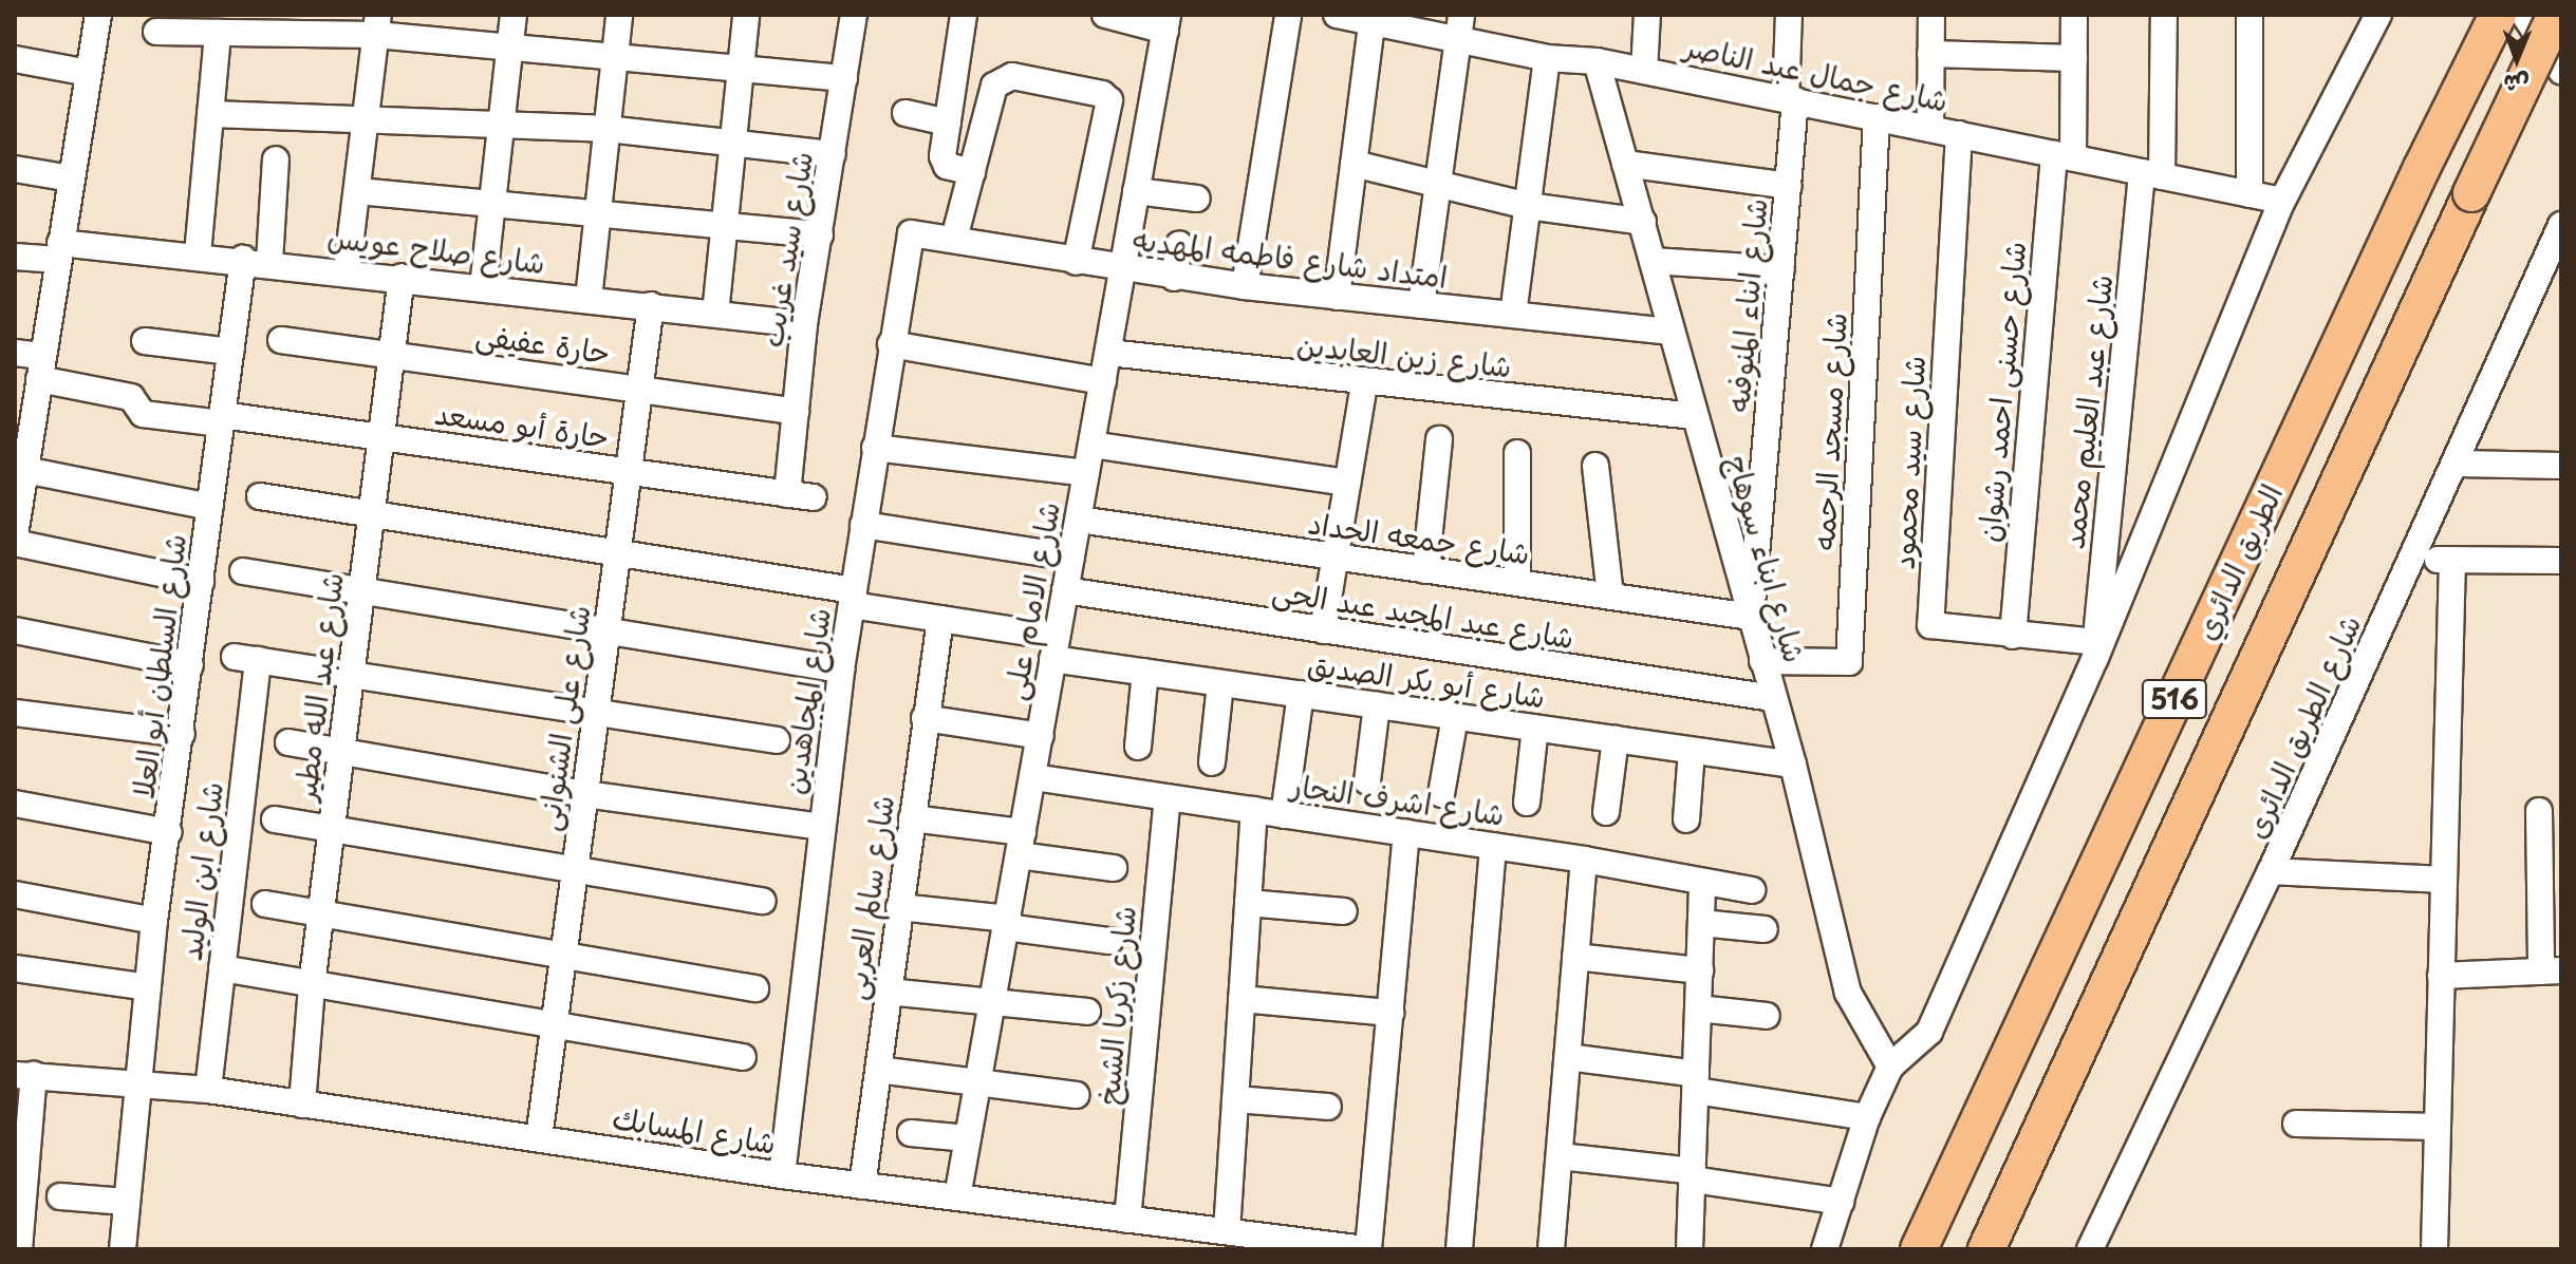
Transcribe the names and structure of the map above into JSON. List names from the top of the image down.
{
  "streets": {
    "highway": ["الطريق الدائري", "516"],
    "street": [
      "شارع جمال عبد الناصر",
      "شارع صلاح عويس",
      "شارع سيد غريب",
      "امتداد شارع فاطمه المهديه",
      "شارع ابناء المنوفيه",
      "حارة عفيفى",
      "شارع زين العابدين",
      "شارع حسنى احمد رشوان",
      "شارع عبد العليم محمد",
      "حارة أبو مسعد",
      "شارع مسجد الرحمه",
      "شارع سيد محمود",
      "شارع جمعه الحداد",
      "شارع ابناء سوهاج",
      "شارع الامام على",
      "شارع عبد المجيد عبد الحى",
      "شارع السلطان أبو العلا",
      "شارع أبو بكر الصديق",
      "شارع عبد الله مطير",
      "شارع المجاهدين",
      "شارع على الشنوانى",
      "شارع الطريق الدائرى",
      "شارع اشرف النجار",
      "شارع ابن الوليد",
      "شارع سالم العربى",
      "شارع زكريا الشيخ",
      "شارع المسابك"
    ]
  },
  "crossings": [
    ["شارع جمال عبد الناصر", "شارع ابناء المنوفيه"],
    ["شارع جمال عبد الناصر", "شارع حسنى احمد رشوان"],
    ["شارع جمال عبد الناصر", "شارع عبد العليم محمد"],
    ["شارع جمال عبد الناصر", "شارع مسجد الرحمه"],
    ["شارع جمال عبد الناصر", "شارع سيد محمود"],
    ["شارع جمال عبد الناصر", "شارع ابناء سوهاج"],
    ["شارع صلاح عويس", "شارع سيد غريب"],
    ["شارع صلاح عويس", "شارع السلطان أبو العلا"],
    ["شارع صلاح عويس", "شارع عبد الله مطير"],
    ["شارع صلاح عويس", "شارع على الشنوانى"],
    ["شارع سيد غريب", "حارة عفيفى"],
    ["شارع سيد غريب", "حارة أبو مسعد"],
    ["امتداد شارع فاطمه المهديه", "شارع ابناء سوهاج"],
    ["امتداد شارع فاطمه المهديه", "شارع الامام على"],
    ["امتداد شارع فاطمه المهديه", "شارع المجاهدين"],
    ["شارع ابناء المنوفيه", "شارع جمعه الحداد"],
    ["شارع ابناء المنوفيه", "شارع ابناء سوهاج"],
    ["حارة عفيفى", "شارع عبد الله مطير"],
    ["حارة عفيفى", "شارع على الشنوانى"],
    ["شارع زين العابدين", "شارع ابناء سوهاج"],
    ["شارع زين العابدين", "شارع الامام على"],
    ["شارع حسنى احمد رشوان", "شارع سيد محمود"],
    ["شارع عبد العليم محمد", "شارع سيد محمود"],
    ["حارة أبو مسعد", "شارع السلطان أبو العلا"],
    ["حارة أبو مسعد", "شارع عبد الله مطير"],
    ["حارة أبو مسعد", "شارع على الشنوانى"],
    ["شارع مسجد الرحمه", "شارع ابناء سوهاج"],
    ["شارع جمعه الحداد", "شارع ابناء سوهاج"],
    ["شارع جمعه الحداد", "شارع الامام على"],
    ["شارع ابناء سوهاج", "شارع عبد المجيد عبد الحى"],
    ["شارع ابناء سوهاج", "شارع أبو بكر الصديق"],
    ["شارع الامام على", "شارع عبد المجيد عبد الحى"],
    ["شارع الامام على", "شارع أبو بكر الصديق"],
    ["شارع الامام على", "شارع اشرف النجار"],
    ["شارع الامام على", "شارع المسابك"],
    ["شارع السلطان أبو العلا", "شارع المسابك"],
    ["شارع أبو بكر الصديق", "شارع عبد الله مطير"],
    ["شارع أبو بكر الصديق", "شارع المجاهدين"],
    ["شارع أبو بكر الصديق", "شارع على الشنوانى"],
    ["شارع أبو بكر الصديق", "شارع سالم العربى"],
    ["شارع عبد الله مطير", "شارع ابن الوليد"],
    ["شارع عبد الله مطير", "شارع المسابك"],
    ["شارع المجاهدين", "شارع المسابك"],
    ["شارع على الشنوانى", "شارع المسابك"],
    ["شارع اشرف النجار", "شارع زكريا الشيخ"],
    ["شارع ابن الوليد", "شارع المسابك"],
    ["شارع سالم العربى", "شارع المسابك"],
    ["شارع زكريا الشيخ", "شارع المسابك"]
  ],
  "north": "bottom"
}
